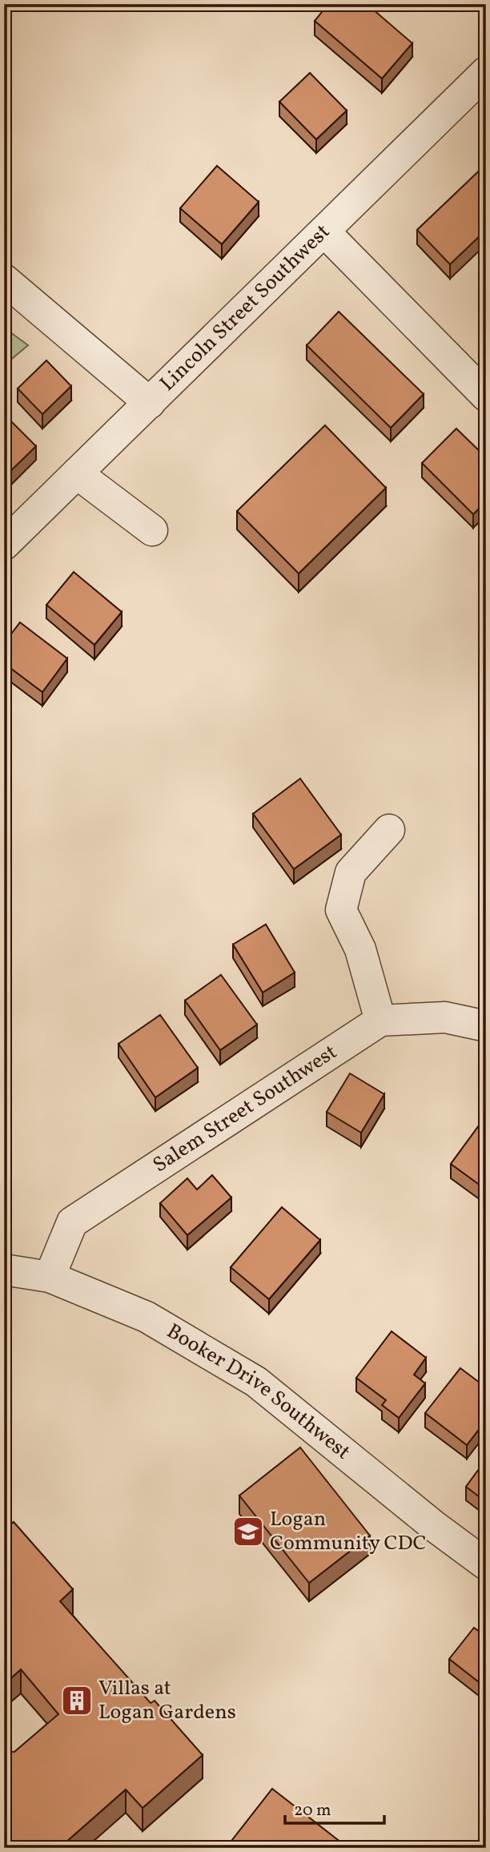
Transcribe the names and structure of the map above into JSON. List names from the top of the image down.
{
  "streets": {
    "street": ["Lincoln Street Southwest", "Salem Street Southwest", "Booker Drive Southwest"]
  },
  "crossings": [
    ["Salem Street Southwest", "Booker Drive Southwest"]
  ],
  "places": {
    "school or university": ["Logan Community CDC"],
    "building": ["Villas at Logan Gardens"]
  },
  "scale_bar": "20 m"
}
